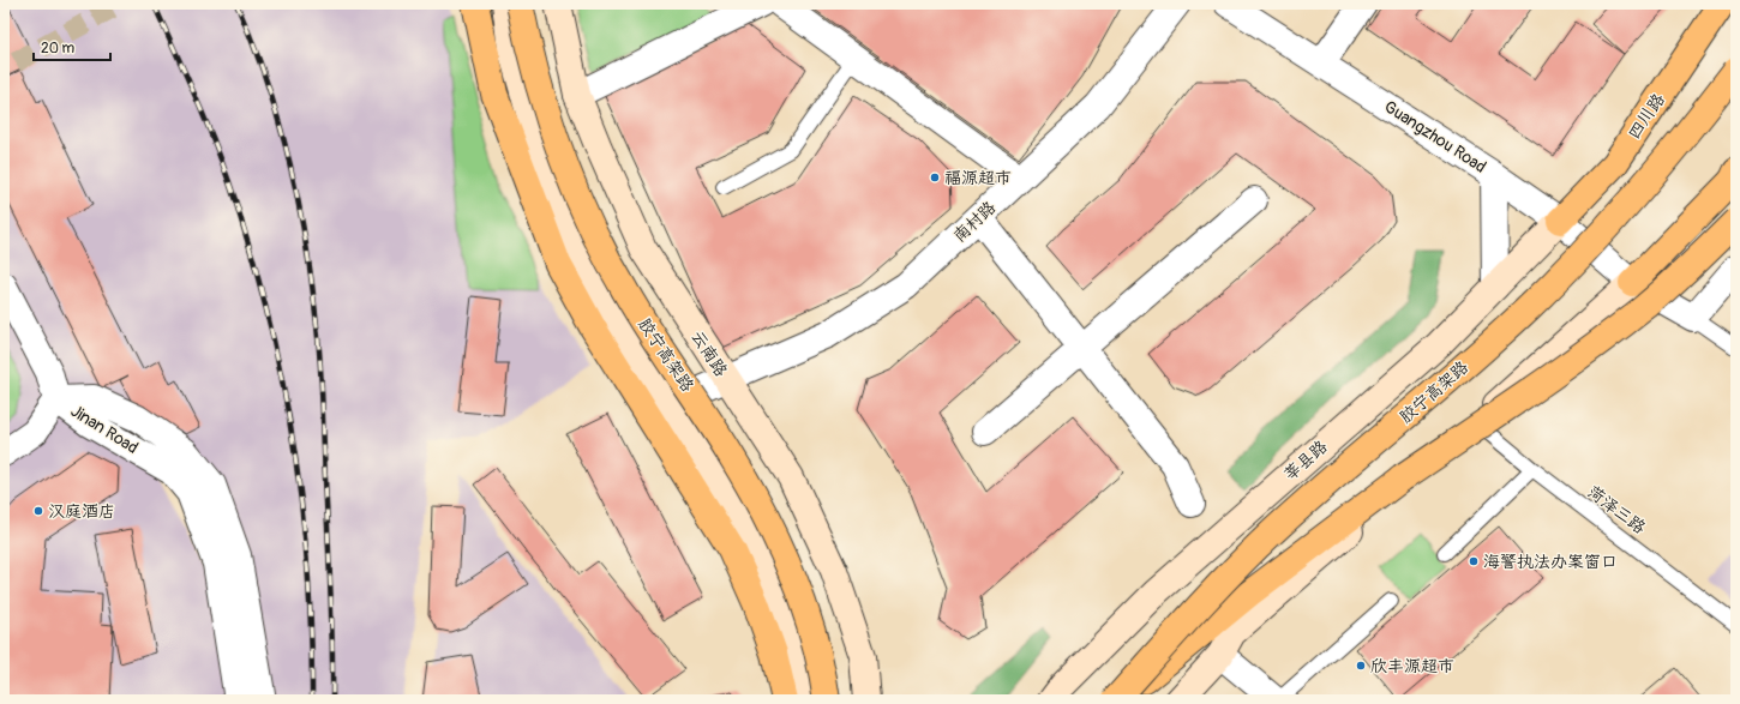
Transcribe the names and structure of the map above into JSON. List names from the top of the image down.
{
  "streets": {
    "main road": [
      "四川路",
      "云南路",
      "胶宁高架路",
      "莘县路"
    ],
    "street": ["Guangzhou Road", "南村路", "Jinan Road"],
    "lane": ["菏泽三路"]
  },
  "crossings": [
    ["四川路", "Guangzhou Road"],
    ["四川路", "莘县路"],
    ["Guangzhou Road", "莘县路"],
    ["南村路", "云南路"]
  ],
  "places": [
    "福源超市",
    "汉庭酒店",
    "海警执法办案窗口",
    "欣丰源超市"
  ],
  "scale_bar": "20 m"
}
